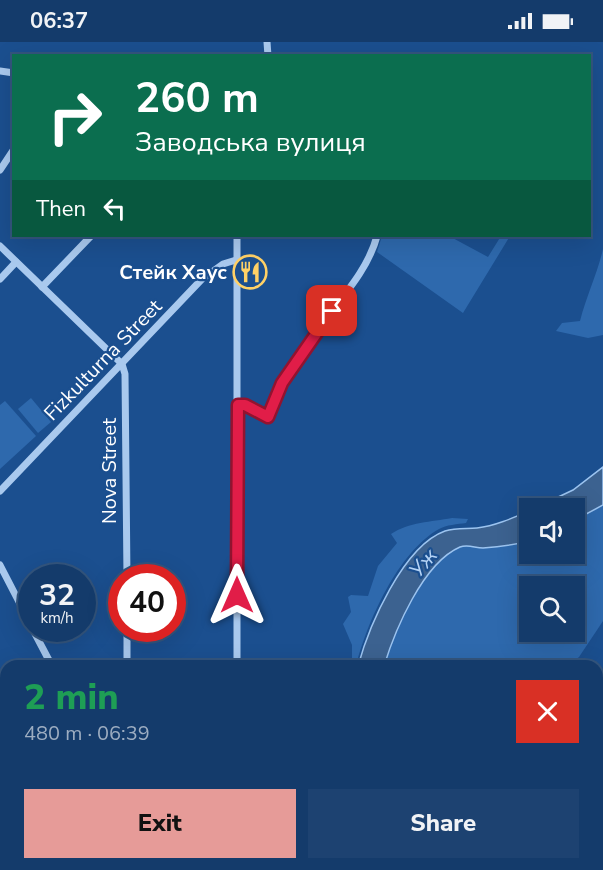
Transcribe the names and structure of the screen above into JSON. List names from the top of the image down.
{
  "streets": {
    "street": ["Fizkulturna Street", "Nova Street"]
  },
  "crossings": [
    ["Fizkulturna Street", "Nova Street"]
  ],
  "water": ["Уж"],
  "places": {
    "restaurant": ["Стейк Хаус"]
  },
  "page": {
    "status": "06:37",
    "turn": ["260 m", "Заводська вулиця"],
    "then": "Then",
    "speed": "32 km/h",
    "limit": "40",
    "heading": ["2 min", "480 m · 06:39"],
    "buttons": ["Exit", "Share"]
  }
}
